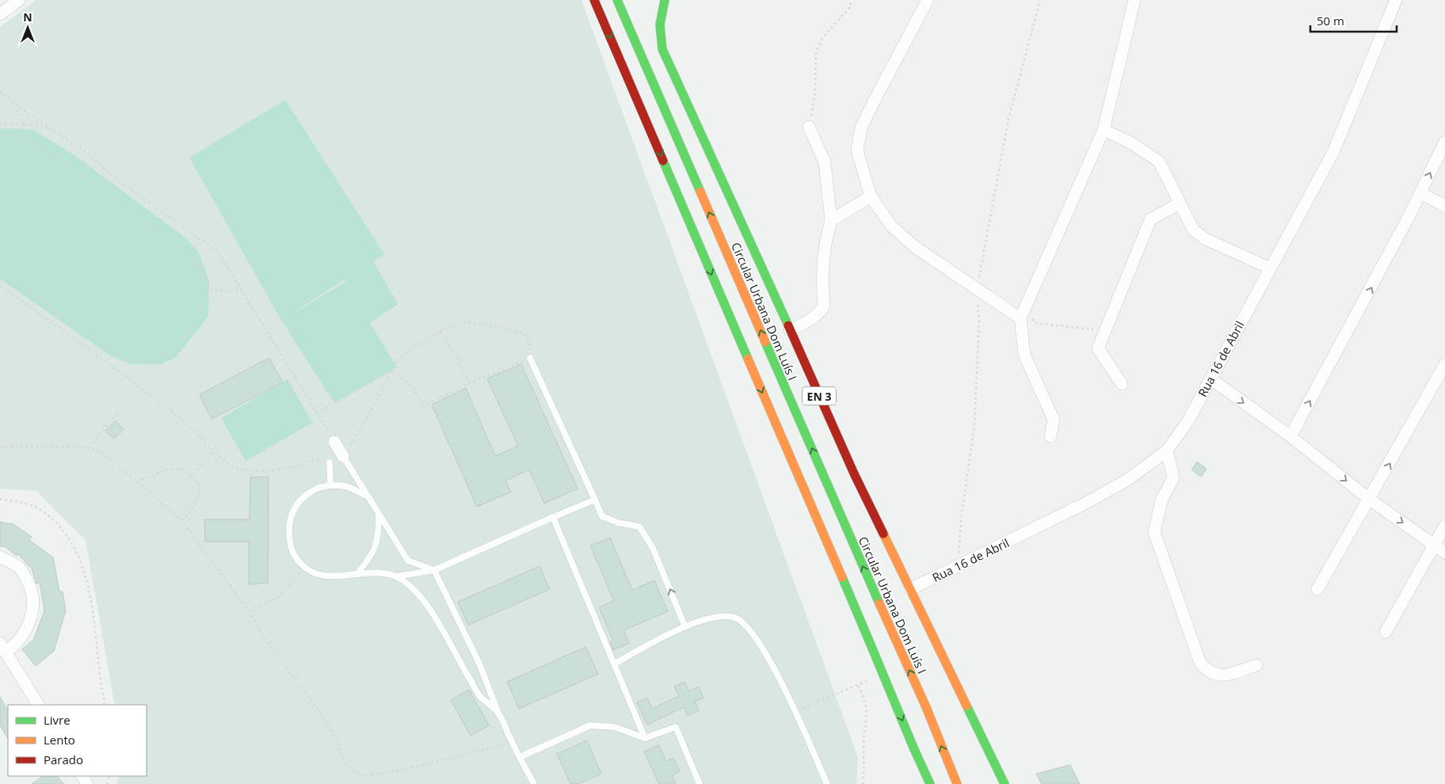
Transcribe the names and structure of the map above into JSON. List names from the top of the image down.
{
  "streets": {
    "main road": ["Circular Urbana Dom Luís I", "EN 3"],
    "street": ["Rua 16 de Abril"]
  },
  "crossings": [
    ["Rua 16 de Abril", "EN 3"]
  ],
  "legend": ["Livre", "Lento", "Parado"],
  "scale_bar": "50 m",
  "north": "top"
}
